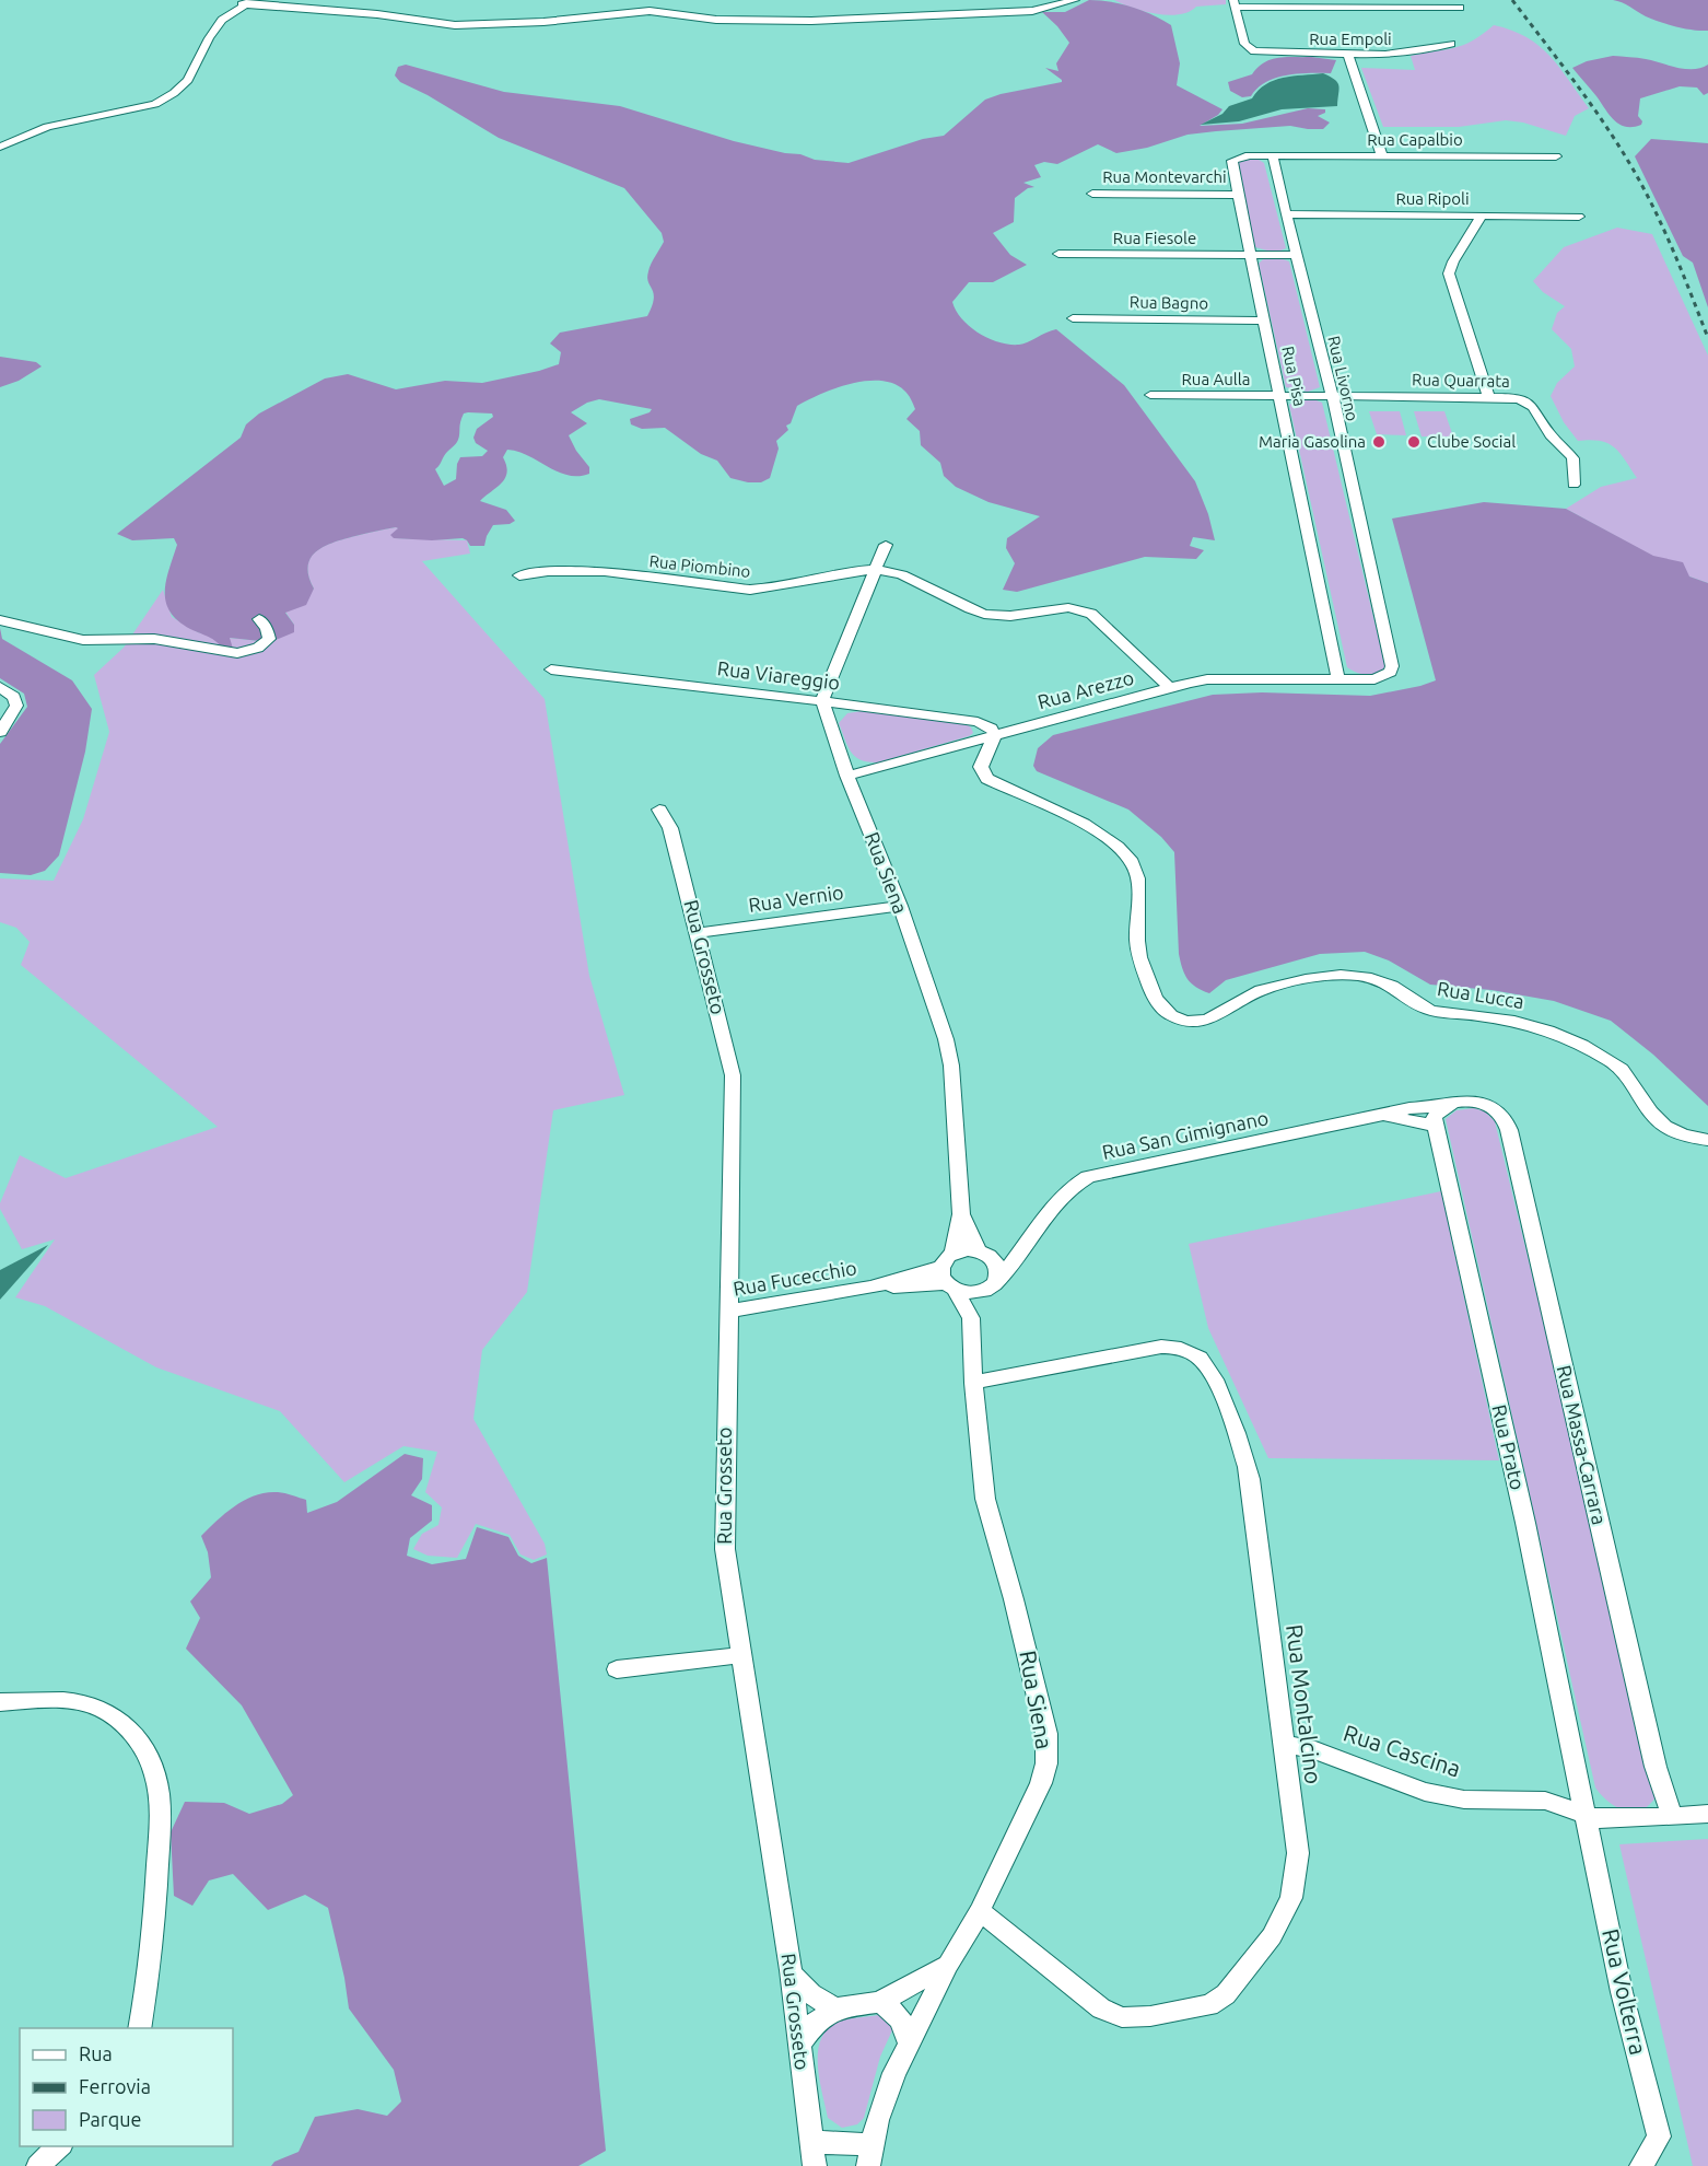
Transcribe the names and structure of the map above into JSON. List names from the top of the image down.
{
  "streets": {
    "street": [
      "Rua Empoli",
      "Rua Capalbio",
      "Rua Montevarchi",
      "Rua Ripoli",
      "Rua Fiesole",
      "Rua Bagno",
      "Rua Pisa",
      "Rua Livorno",
      "Rua Aulla",
      "Rua Quarrata",
      "Rua Piombino",
      "Rua Viareggio",
      "Rua Arezzo",
      "Rua Siena",
      "Rua Vernio",
      "Rua Grosseto",
      "Rua Lucca",
      "Rua San Gimignano",
      "Rua Fucecchio",
      "Rua Massa-Carrara",
      "Rua Prato",
      "Rua Montalcino",
      "Rua Cascina",
      "Rua Volterra"
    ]
  },
  "crossings": [
    ["Rua Capalbio", "Rua Pisa"],
    ["Rua Capalbio", "Rua Livorno"],
    ["Rua Montevarchi", "Rua Pisa"],
    ["Rua Ripoli", "Rua Livorno"],
    ["Rua Fiesole", "Rua Pisa"],
    ["Rua Fiesole", "Rua Livorno"],
    ["Rua Bagno", "Rua Pisa"],
    ["Rua Pisa", "Rua Livorno"],
    ["Rua Pisa", "Rua Aulla"],
    ["Rua Pisa", "Rua Arezzo"],
    ["Rua Livorno", "Rua Aulla"],
    ["Rua Livorno", "Rua Quarrata"],
    ["Rua Livorno", "Rua Arezzo"],
    ["Rua Aulla", "Rua Quarrata"],
    ["Rua Piombino", "Rua Arezzo"],
    ["Rua Viareggio", "Rua Arezzo"],
    ["Rua Viareggio", "Rua Siena"],
    ["Rua Viareggio", "Rua Lucca"],
    ["Rua Arezzo", "Rua Siena"],
    ["Rua Arezzo", "Rua Lucca"],
    ["Rua Siena", "Rua Vernio"],
    ["Rua Siena", "Rua San Gimignano"],
    ["Rua Siena", "Rua Fucecchio"],
    ["Rua Siena", "Rua Montalcino"],
    ["Rua Vernio", "Rua Grosseto"],
    ["Rua Grosseto", "Rua Fucecchio"],
    ["Rua San Gimignano", "Rua Fucecchio"],
    ["Rua San Gimignano", "Rua Massa-Carrara"],
    ["Rua San Gimignano", "Rua Prato"],
    ["Rua Massa-Carrara", "Rua Cascina"],
    ["Rua Prato", "Rua Cascina"],
    ["Rua Prato", "Rua Volterra"],
    ["Rua Montalcino", "Rua Cascina"],
    ["Rua Cascina", "Rua Volterra"]
  ],
  "places": ["Maria Gasolina", "Clube Social"],
  "legend": ["Rua", "Ferrovia", "Parque"]
}
